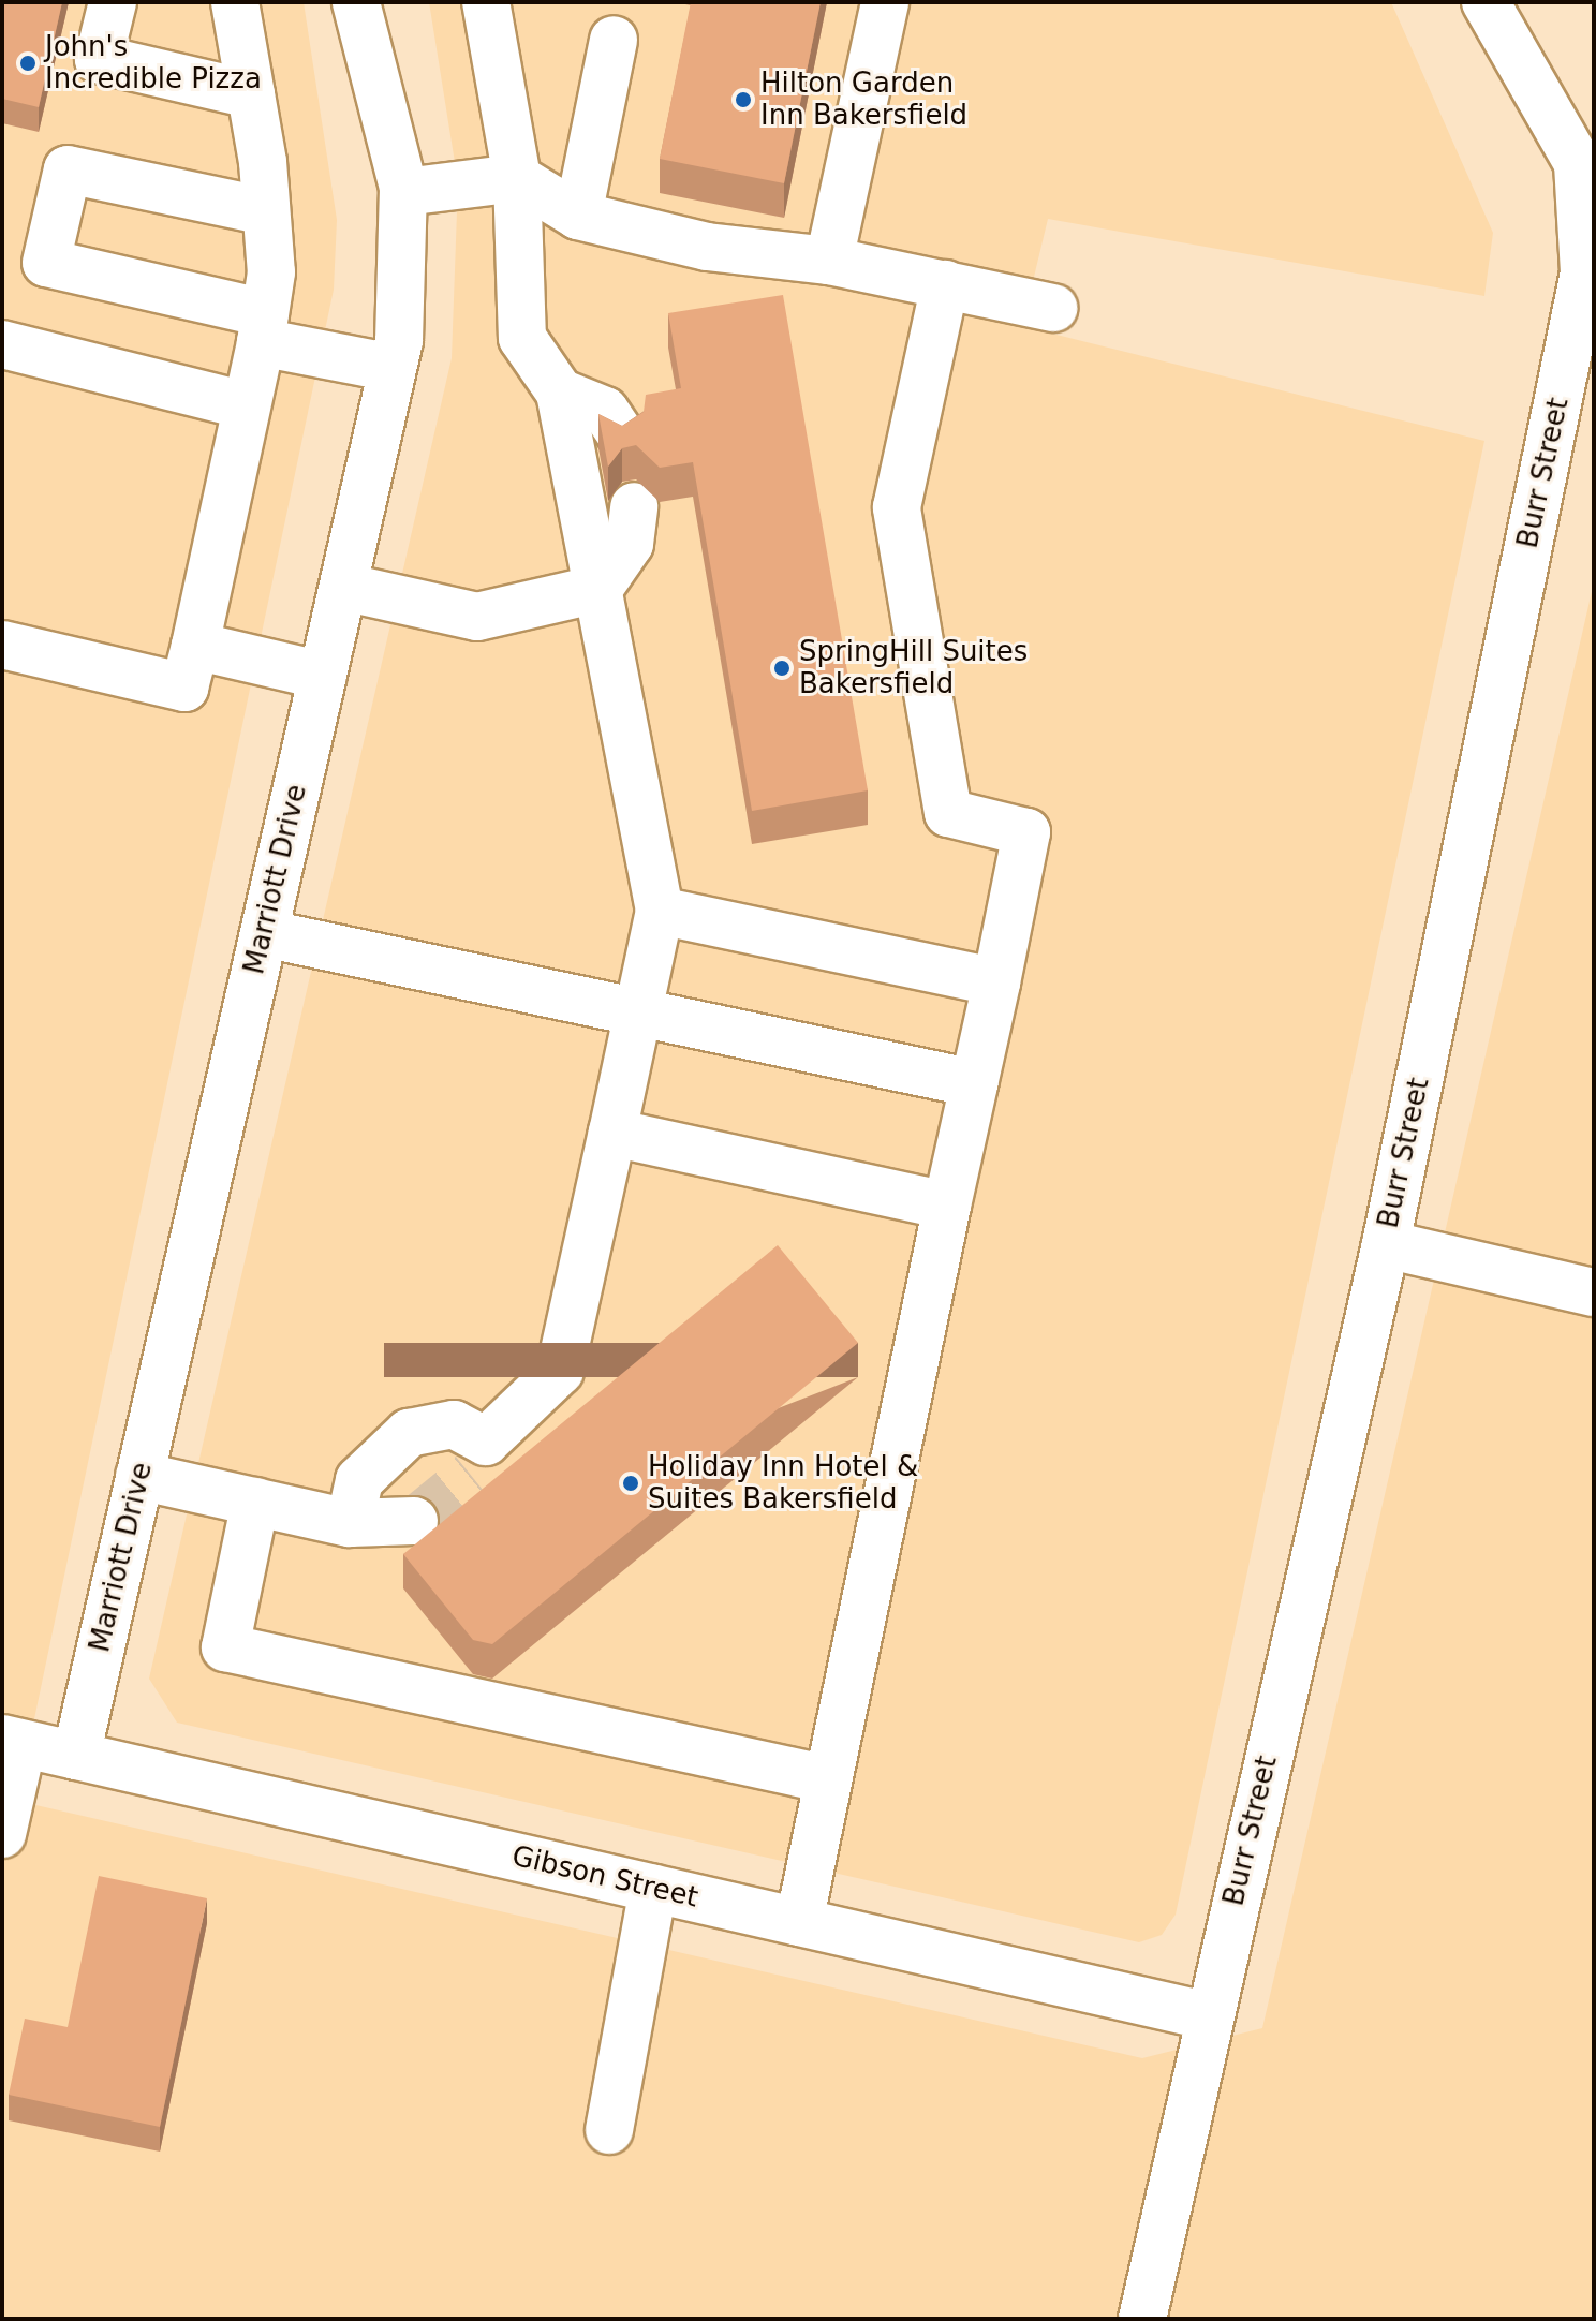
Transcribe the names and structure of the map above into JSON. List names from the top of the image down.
{
  "streets": {
    "street": ["Burr Street", "Marriott Drive", "Gibson Street"]
  },
  "crossings": [
    ["Burr Street", "Gibson Street"],
    ["Marriott Drive", "Gibson Street"]
  ],
  "places": [
    "John's Incredible Pizza",
    "Hilton Garden Inn Bakersfield",
    "SpringHill Suites Bakersfield",
    "Holiday Inn Hotel & Suites Bakersfield"
  ]
}
